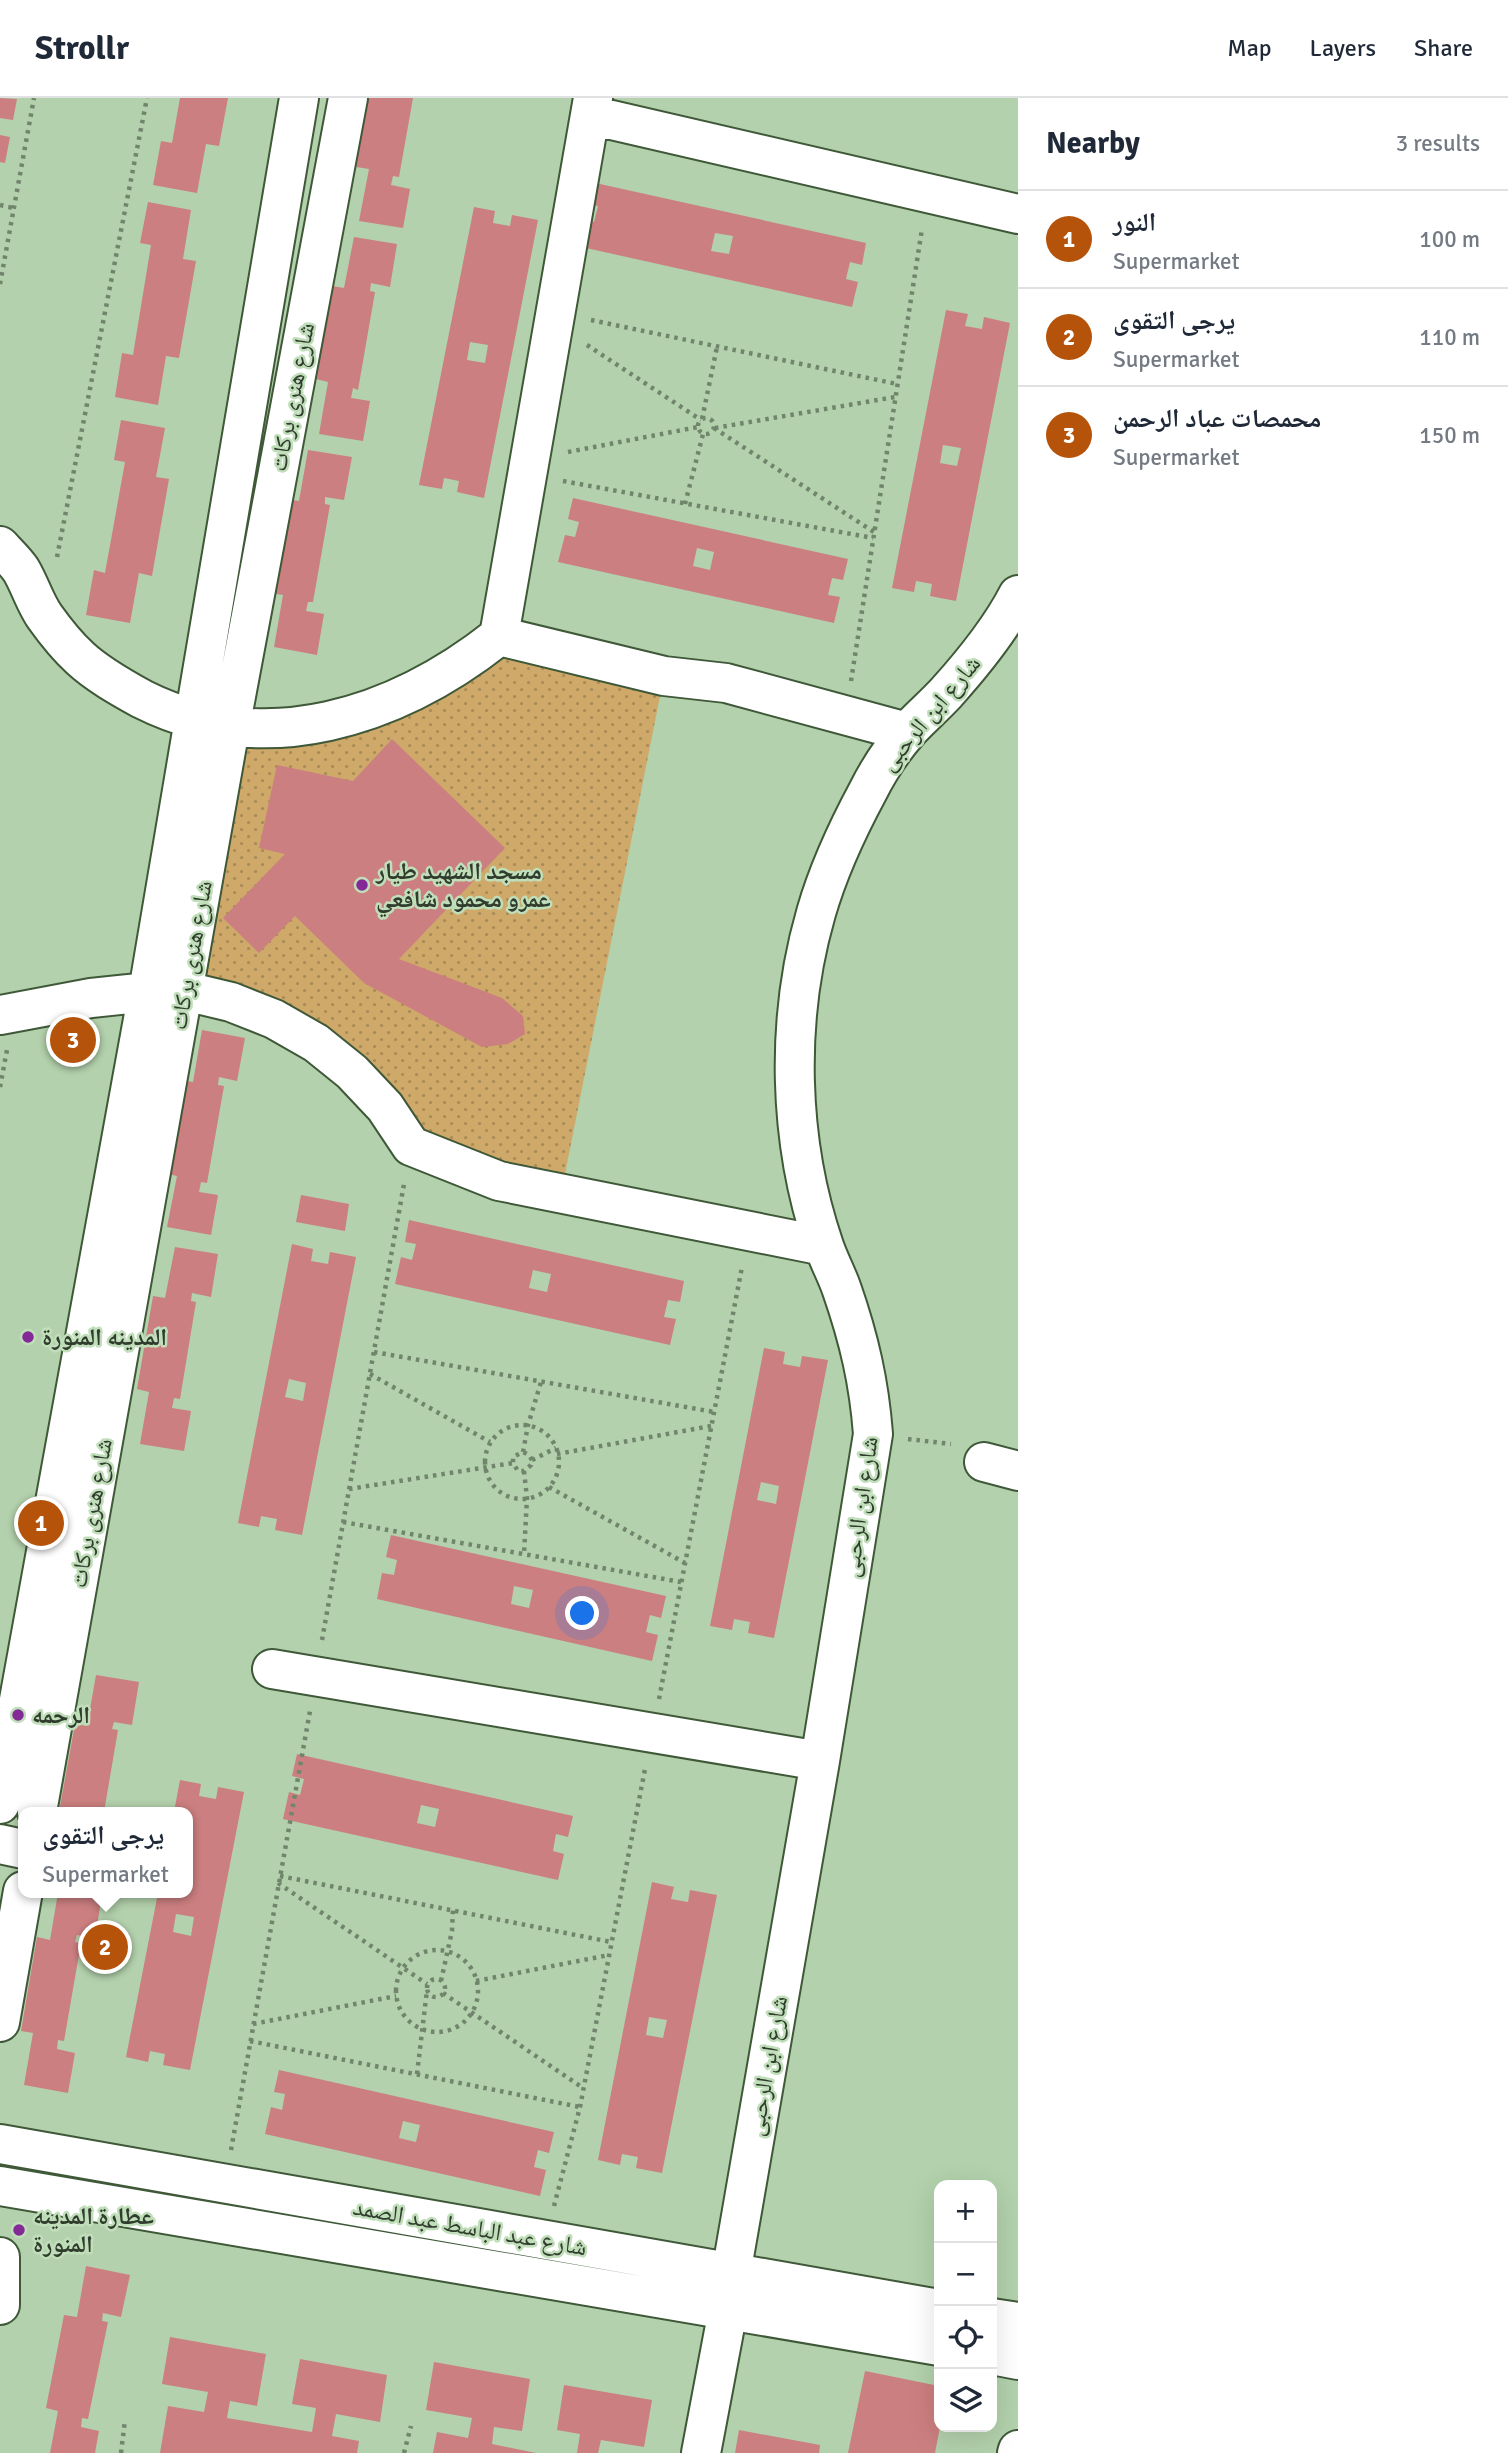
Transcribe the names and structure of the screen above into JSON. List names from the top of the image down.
{
  "streets": {
    "street": ["شارع هنرى بركات", "شارع ابن الرحبى", "شارع عبد الباسط عبد الصمد"]
  },
  "crossings": [
    ["شارع ابن الرحبى", "شارع عبد الباسط عبد الصمد"]
  ],
  "places": [
    "مسجد الشهيد طيار عمرو محمود شافعي",
    "المدينه المنورة",
    "الرحمه",
    "عطارة المدينه المنورة"
  ],
  "page": {
    "header": "Strollr",
    "nav": ["Map", "Layers", "Share"],
    "heading": ["Nearby", "3 results"],
    "list": [
      {
        "mark": "1",
        "name": "النور",
        "note": "Supermarket",
        "value": "100 m"
      },
      {
        "mark": "2",
        "name": "يرجى التقوى",
        "note": "Supermarket",
        "value": "110 m"
      },
      {
        "mark": "3",
        "name": "محمصات عباد الرحمن",
        "note": "Supermarket",
        "value": "150 m"
      }
    ],
    "pins": ["3", "1", "2"],
    "popup": ["يرجى التقوى", "Supermarket"],
    "map_buttons": ["+", "−"]
  }
}
